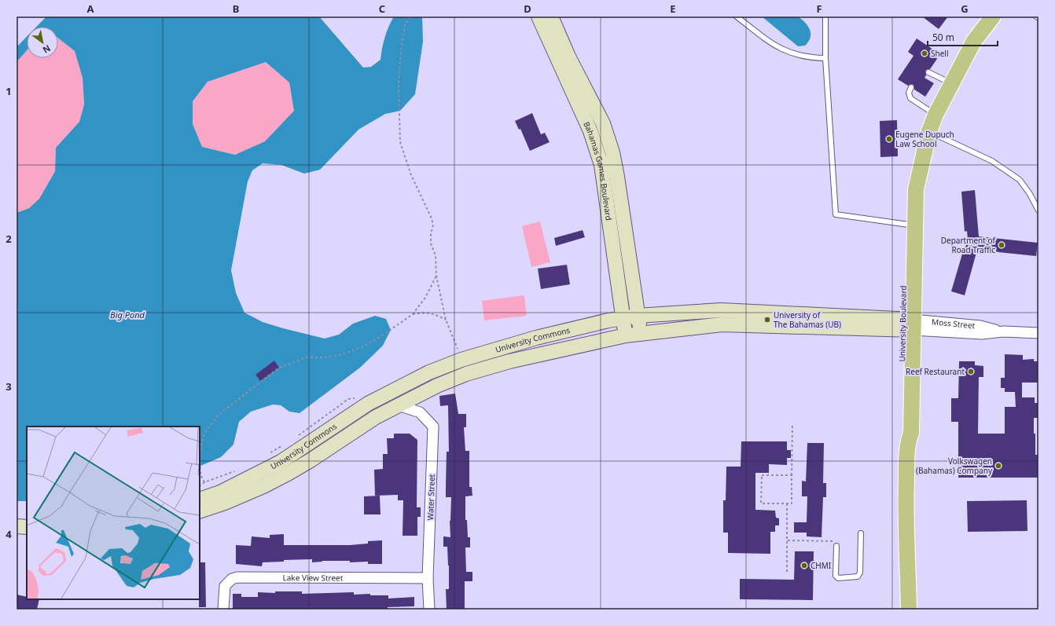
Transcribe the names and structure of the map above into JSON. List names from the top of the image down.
{
  "streets": {
    "main road": ["Bahamas Games Boulevard", "University Boulevard", "University Commons"],
    "street": ["Moss Street", "Water Street", "Lake View Street"]
  },
  "crossings": [
    ["Bahamas Games Boulevard", "University Commons"],
    ["University Boulevard", "Moss Street"],
    ["University Boulevard", "University Commons"],
    ["Moss Street", "University Commons"],
    ["University Commons", "Water Street"],
    ["Water Street", "Lake View Street"]
  ],
  "water": ["Big Pond"],
  "places": [
    "Shell",
    "Eugene Dupuch Law School",
    "Department of Road Traffic",
    "University of The Bahamas (UB)",
    "Reef Restaurant",
    "Volkswagen (Bahamas) Company",
    "CHMI"
  ],
  "scale_bar": "50 m",
  "north": "bottom right",
  "grid": {
    "columns": [
      "A",
      "B",
      "C",
      "D",
      "E",
      "F",
      "G"
    ],
    "rows": [
      "1",
      "2",
      "3",
      "4"
    ]
  }
}
